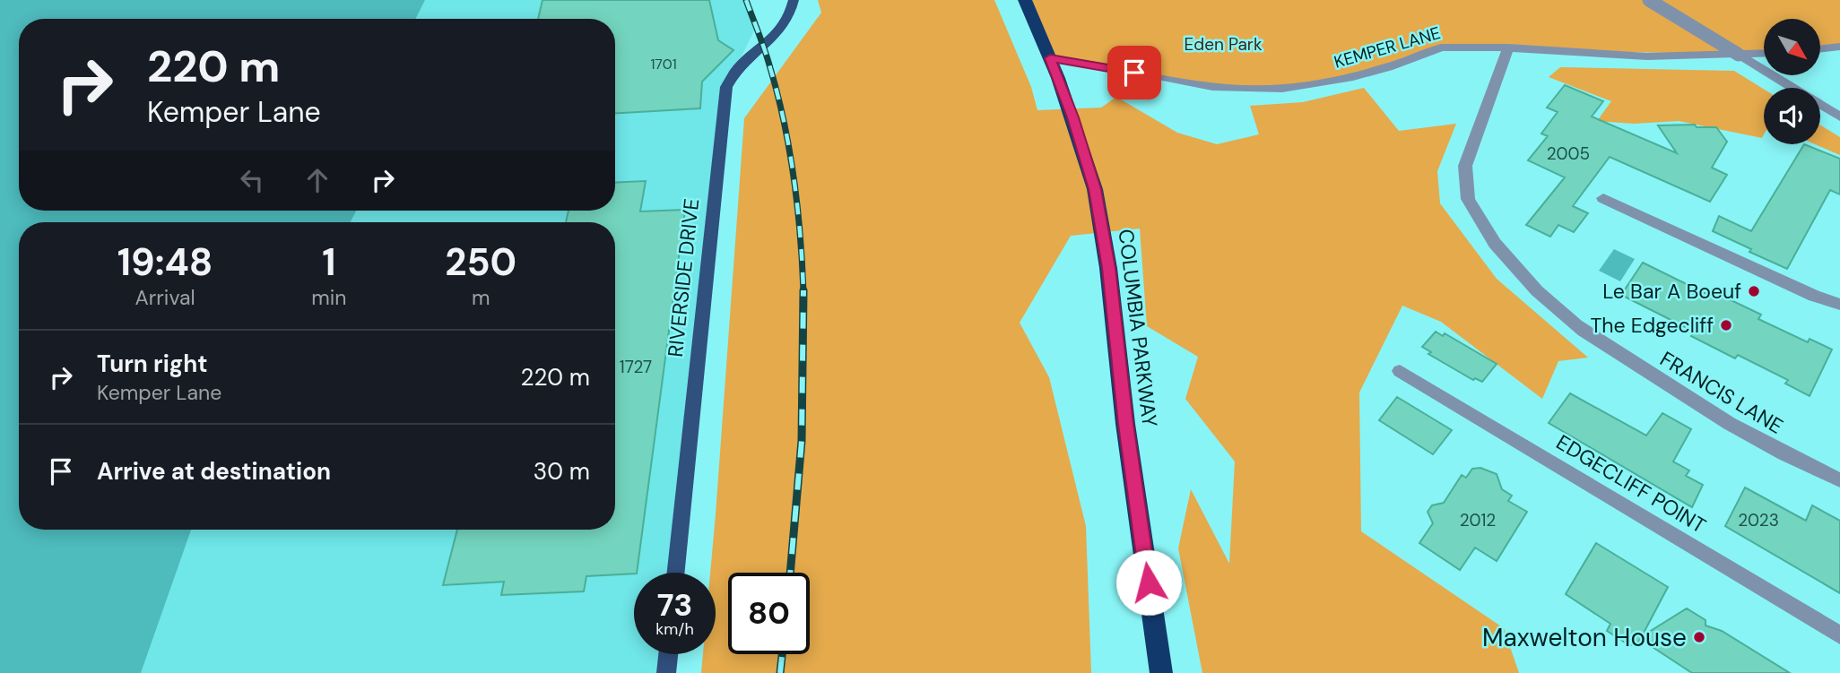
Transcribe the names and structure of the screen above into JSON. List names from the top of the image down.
{
  "streets": {
    "highway": ["COLUMBIA PARKWAY"],
    "main road": ["RIVERSIDE DRIVE"],
    "street": ["KEMPER LANE", "FRANCIS LANE", "EDGECLIFF POINT"]
  },
  "crossings": [
    ["KEMPER LANE", "COLUMBIA PARKWAY"],
    ["KEMPER LANE", "FRANCIS LANE"]
  ],
  "parks": ["Eden Park"],
  "places": ["Le Bar A Boeuf", "The Edgecliff", "Maxwelton House"],
  "house_numbers": [
    "1701",
    "2005",
    "1727",
    "2012",
    "2023"
  ],
  "north": "bottom right",
  "page": {
    "turn": ["220 m", "Kemper Lane"],
    "eta": [
      "19:48",
      "Arrival",
      "1",
      "min",
      "250",
      "m"
    ],
    "list": [
      {
        "name": "Turn right",
        "note": "Kemper Lane",
        "value": "220 m"
      },
      {
        "name": "Arrive at destination",
        "value": "30 m"
      }
    ],
    "speed": "73 km/h",
    "limit": "80"
  }
}
